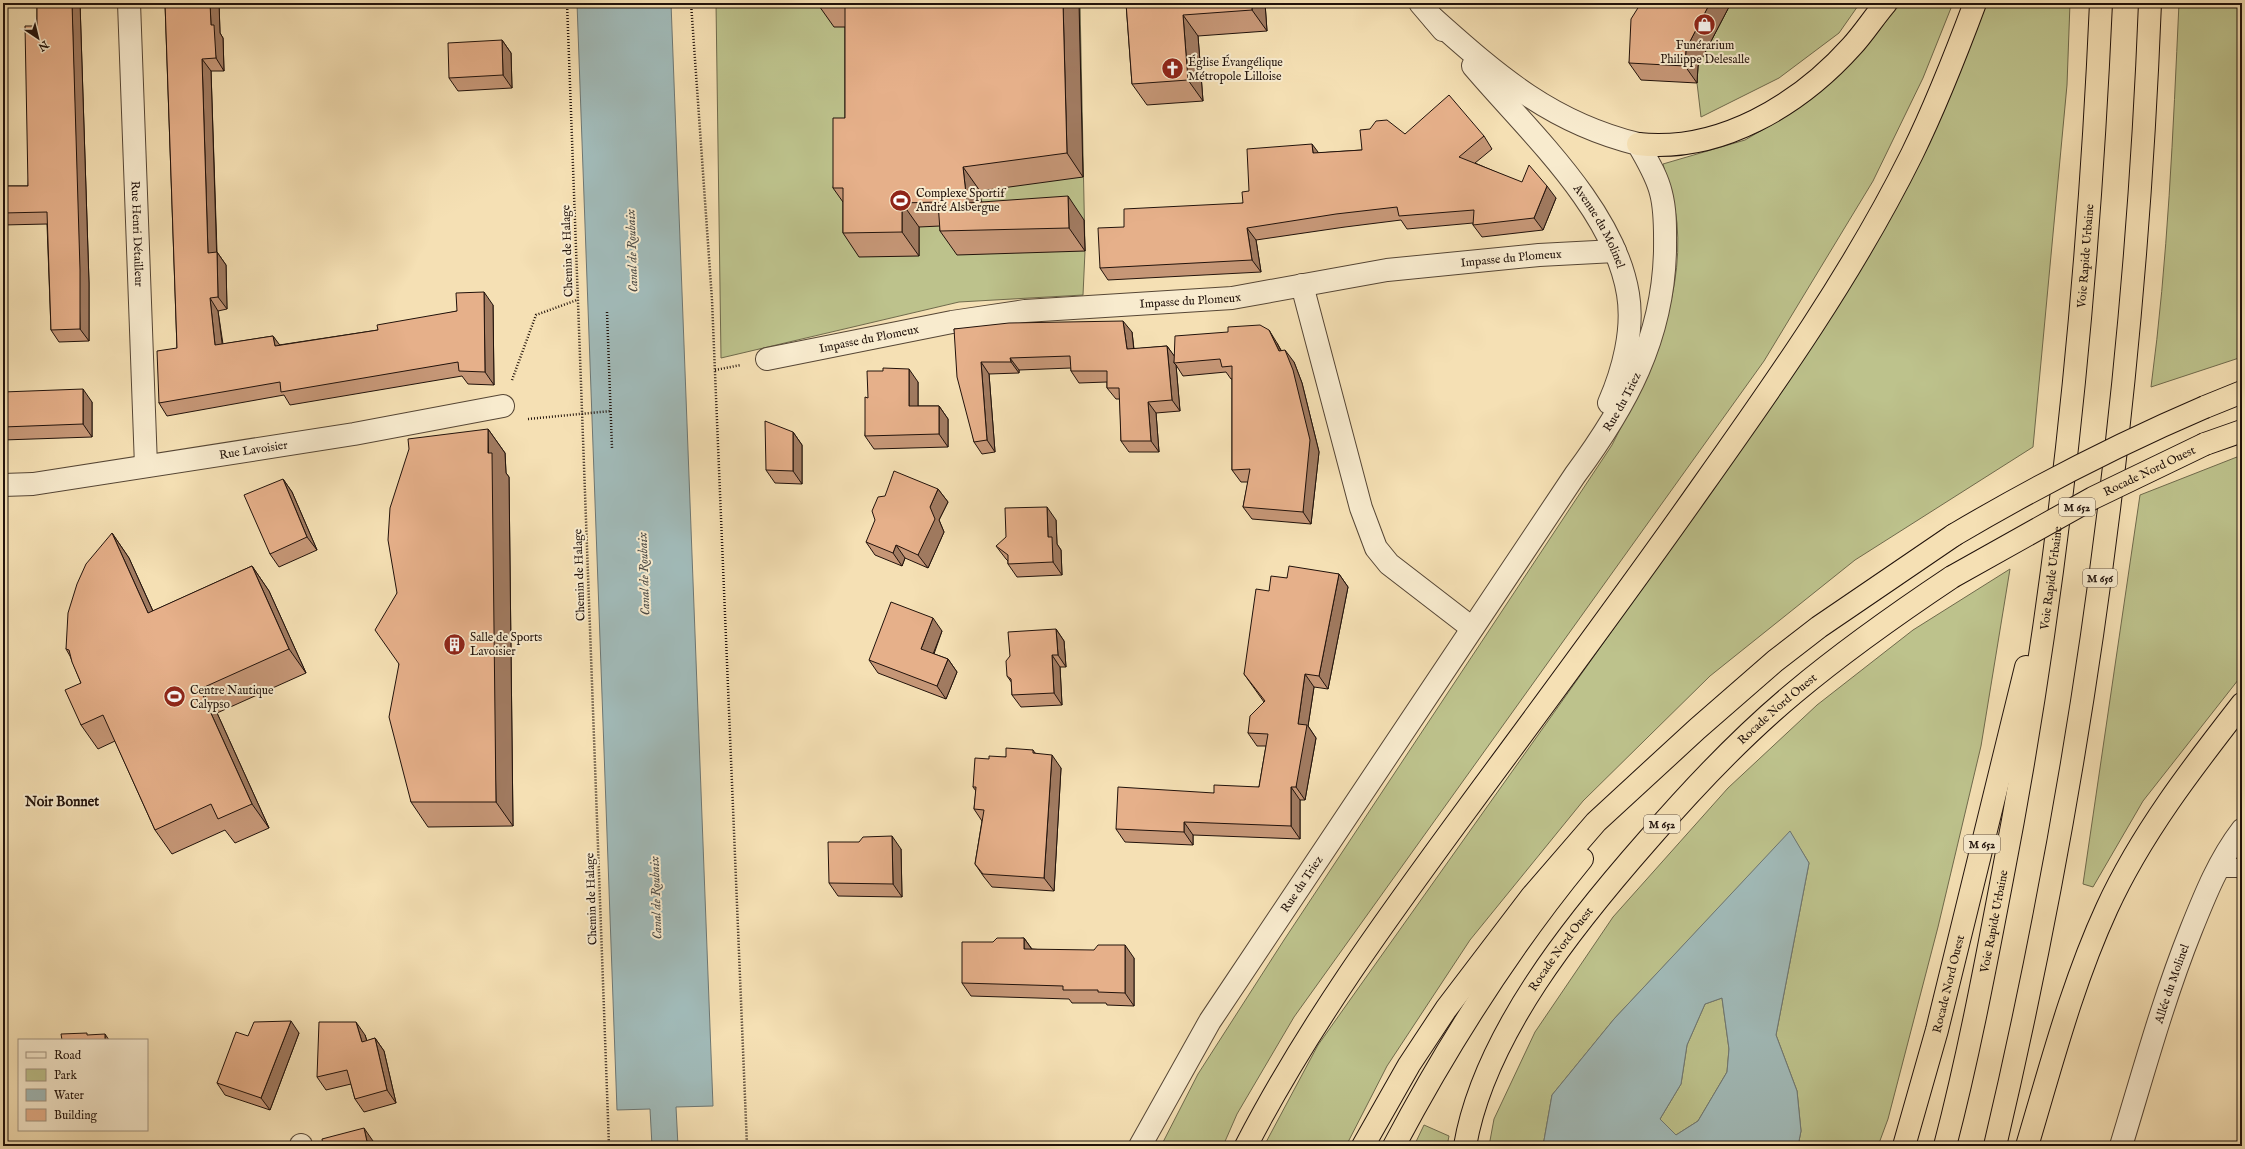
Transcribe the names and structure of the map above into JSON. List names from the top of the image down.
{
  "streets": {
    "highway": [
      "Voie Rapide Urbaine",
      "Rocade Nord Ouest",
      "M 652",
      "M 656"
    ],
    "street": [
      "Avenue du Molinel",
      "Rue Henri Détailleur",
      "Impasse du Plomeux",
      "Rue du Triez",
      "Rue Lavoisier",
      "Allée du Molinel"
    ],
    "path": ["Chemin de Halage"]
  },
  "crossings": [
    ["Avenue du Molinel", "Impasse du Plomeux"],
    ["Avenue du Molinel", "Rue du Triez"],
    ["Rue Henri Détailleur", "Rue Lavoisier"],
    ["Voie Rapide Urbaine", "Rocade Nord Ouest"]
  ],
  "districts": ["Noir Bonnet"],
  "water": ["Canal de Roubaix"],
  "places": {
    "shop": ["Funérarium Philippe Delesalle"],
    "church": ["Église Évangélique Métropole Lilloise"],
    "sports": ["Complexe Sportif André Alsbergue", "Centre Nautique Calypso"],
    "building": ["Salle de Sports Lavoisier"]
  },
  "legend": [
    "Road",
    "Park",
    "Water",
    "Building"
  ],
  "north": "bottom right"
}
